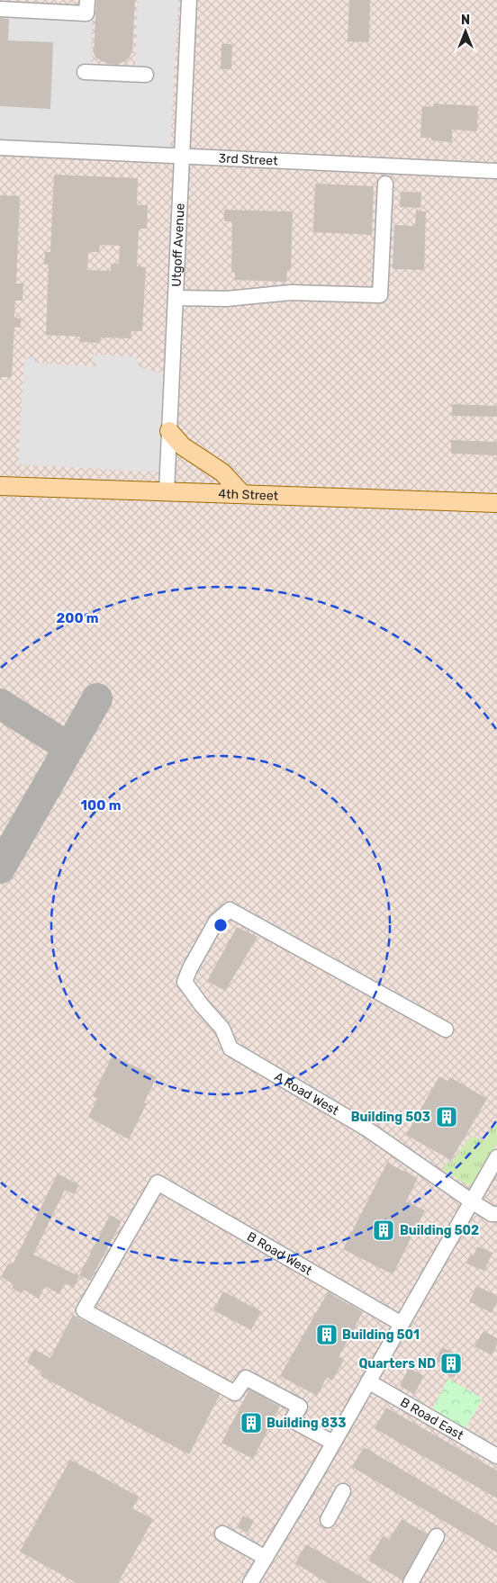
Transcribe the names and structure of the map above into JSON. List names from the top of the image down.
{
  "streets": {
    "main road": ["4th Street"],
    "street": [
      "3rd Street",
      "Utgoff Avenue",
      "A Road West",
      "B Road West",
      "B Road East"
    ]
  },
  "crossings": [
    ["3rd Street", "Utgoff Avenue"],
    ["Utgoff Avenue", "4th Street"]
  ],
  "places": {
    "building": [
      "Building 503",
      "Building 502",
      "Building 501",
      "Quarters ND",
      "Building 833"
    ]
  },
  "north": "top",
  "rings": ["200 m", "100 m"]
}
